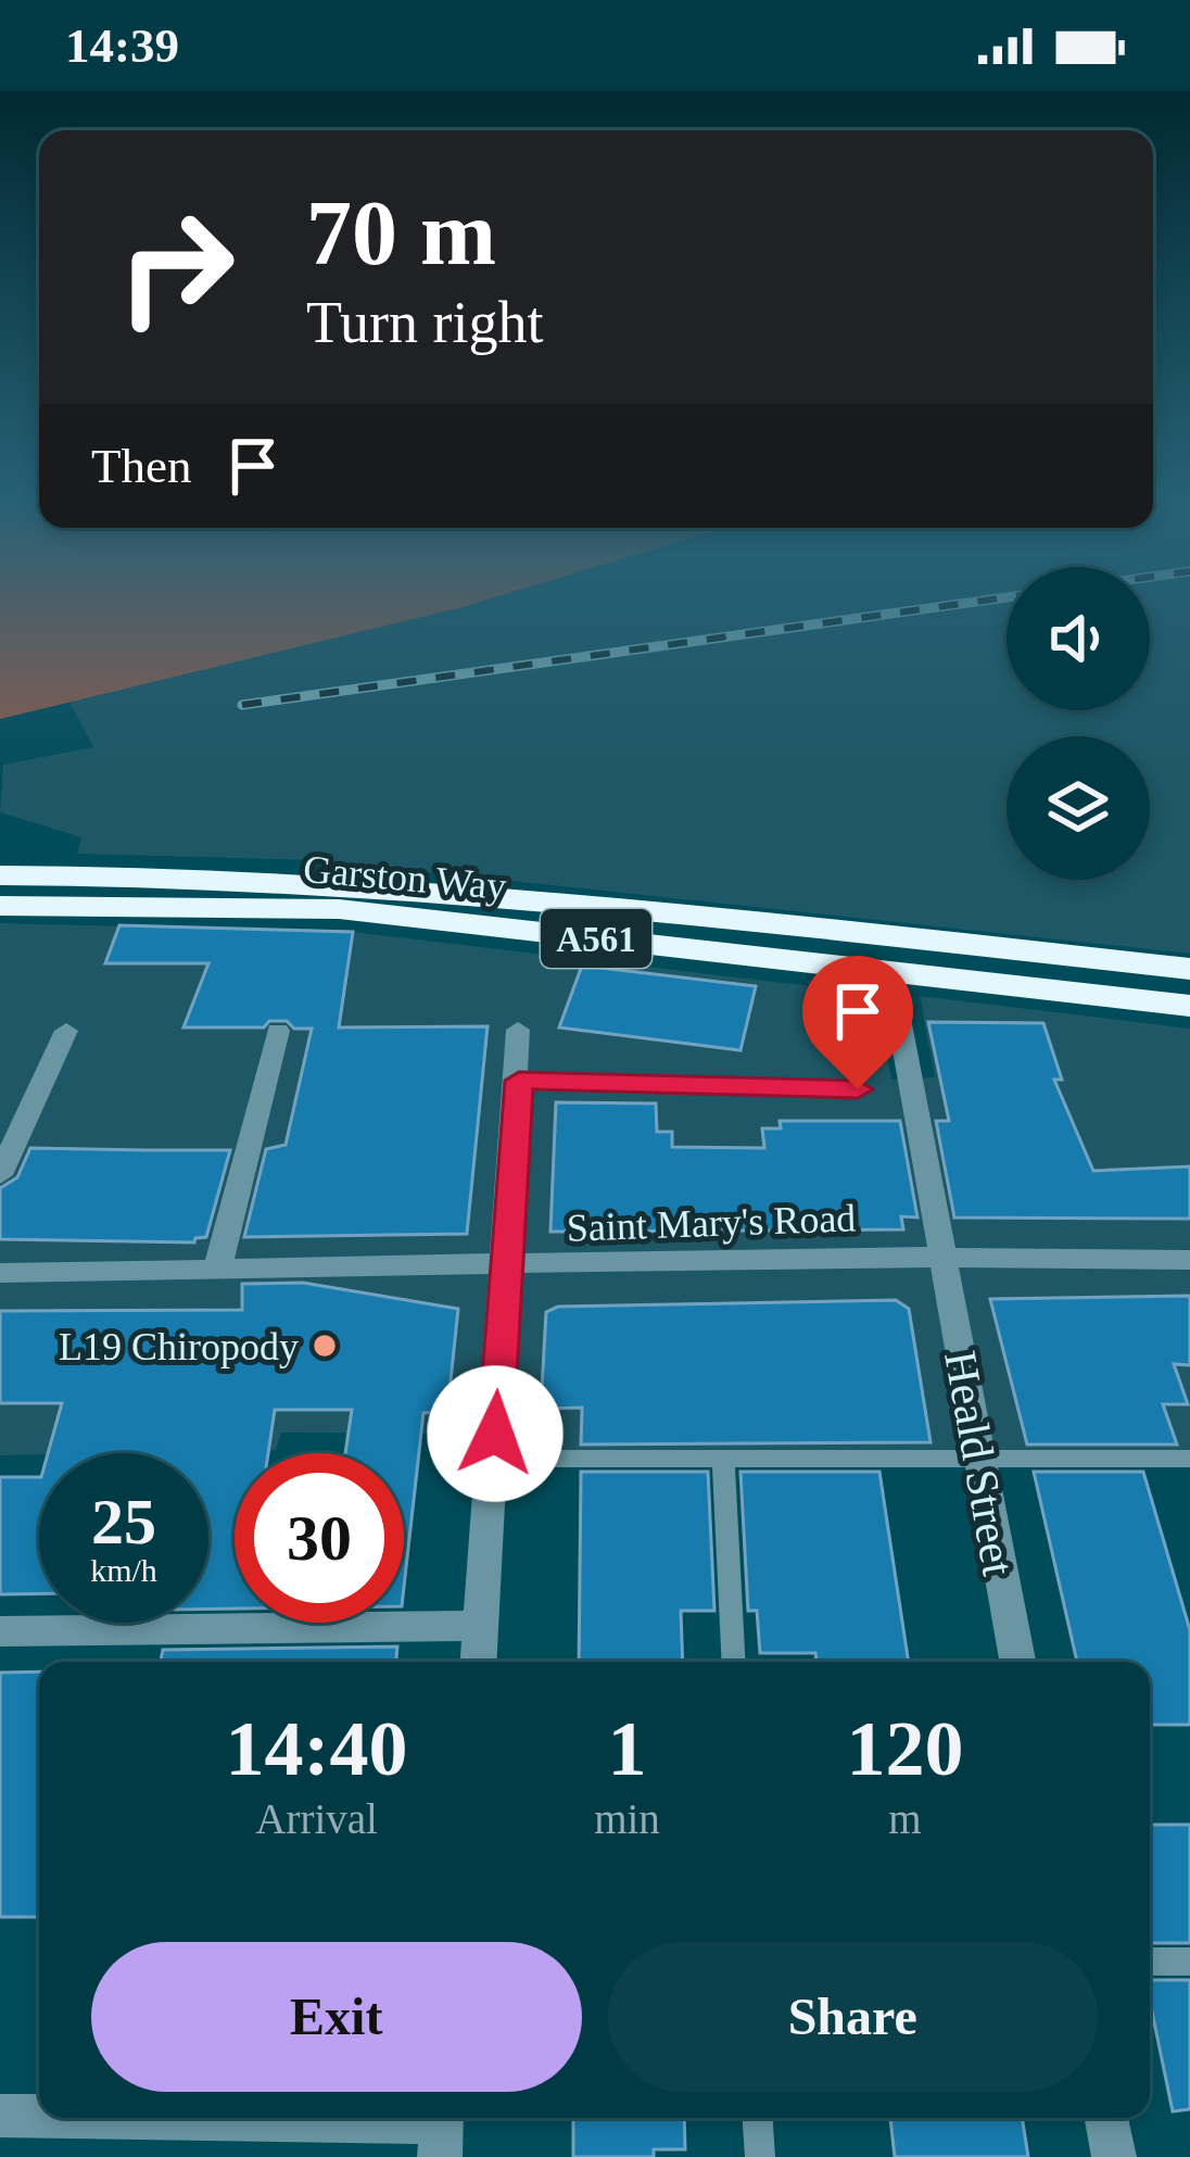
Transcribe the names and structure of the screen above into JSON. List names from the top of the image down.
{
  "streets": {
    "highway": ["Garston Way", "A561"],
    "street": ["Saint Mary's Road", "Heald Street"]
  },
  "crossings": [
    ["Saint Mary's Road", "Heald Street"]
  ],
  "places": ["L19 Chiropody"],
  "page": {
    "status": "14:39",
    "turn": ["70 m", "Turn right"],
    "then": "Then",
    "speed": "25 km/h",
    "limit": "30",
    "eta": [
      "14:40",
      "Arrival",
      "1",
      "min",
      "120",
      "m"
    ],
    "buttons": ["Exit", "Share"]
  }
}
